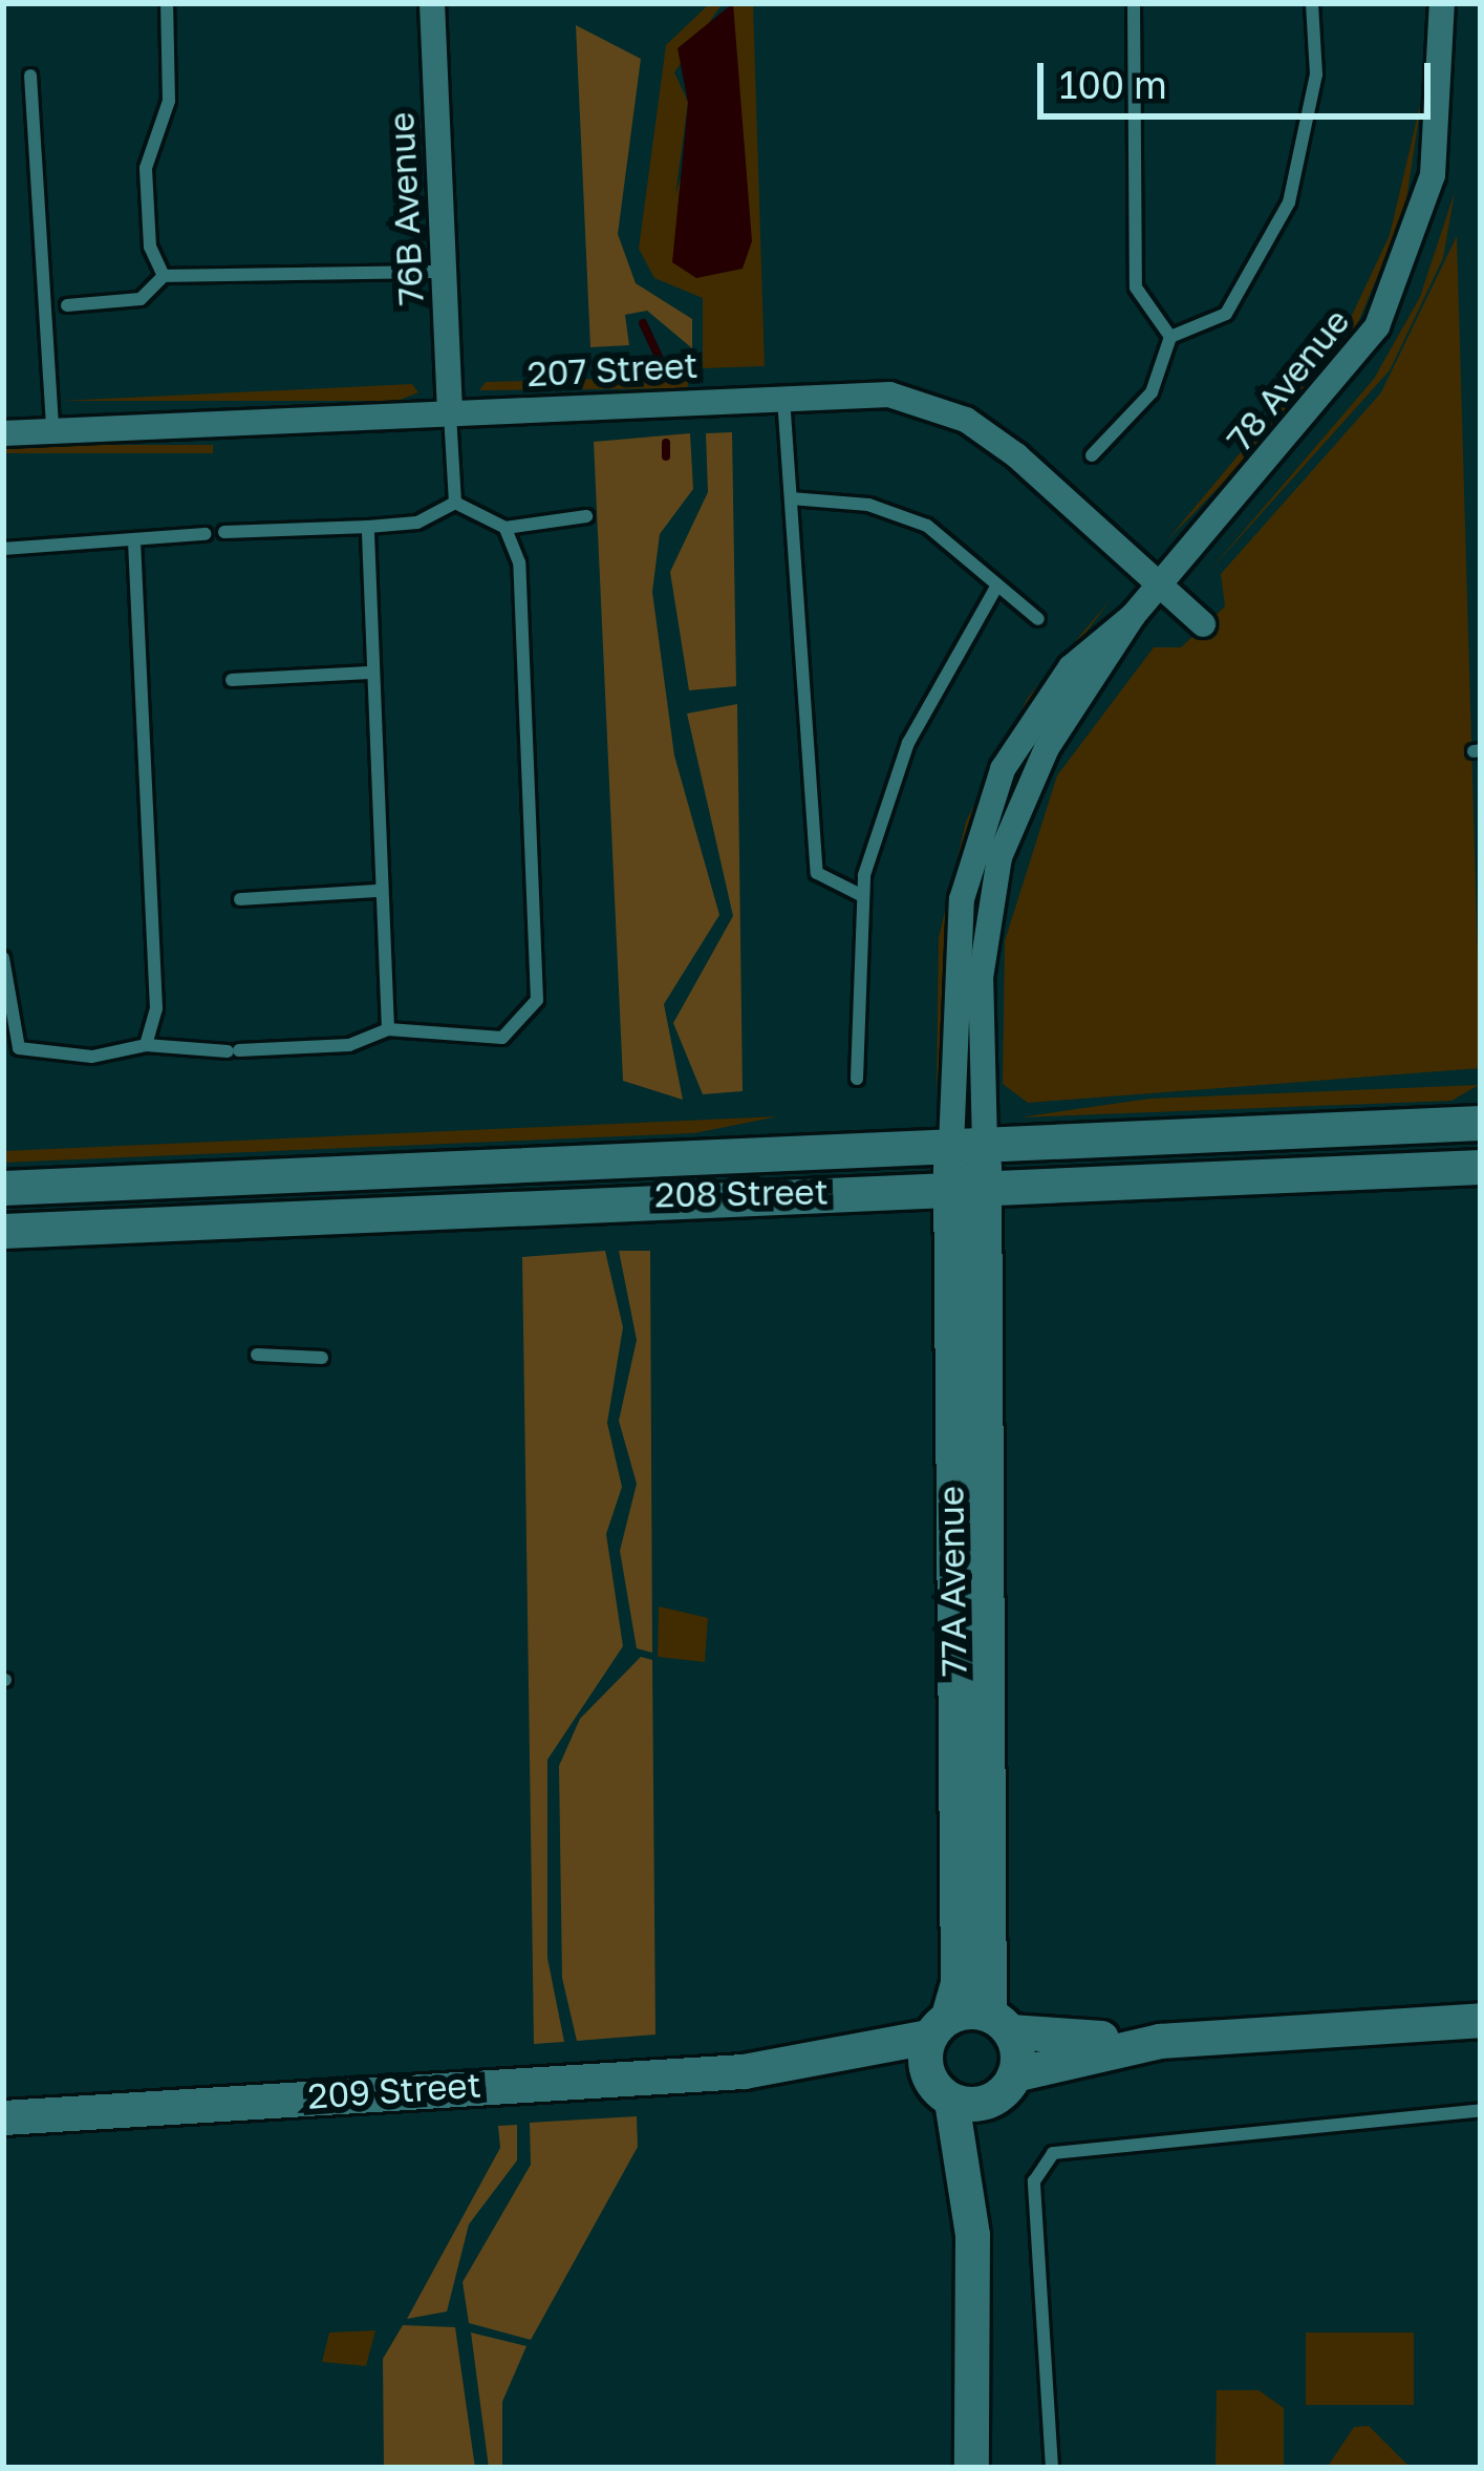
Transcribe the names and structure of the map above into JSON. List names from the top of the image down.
{
  "streets": {
    "street": [
      "76B Avenue",
      "207 Street",
      "78 Avenue",
      "208 Street",
      "77A Avenue",
      "209 Street"
    ]
  },
  "crossings": [
    ["76B Avenue", "207 Street"],
    ["207 Street", "78 Avenue"],
    ["78 Avenue", "208 Street"],
    ["78 Avenue", "77A Avenue"],
    ["208 Street", "77A Avenue"],
    ["77A Avenue", "209 Street"]
  ],
  "scale_bar": "100 m"
}
